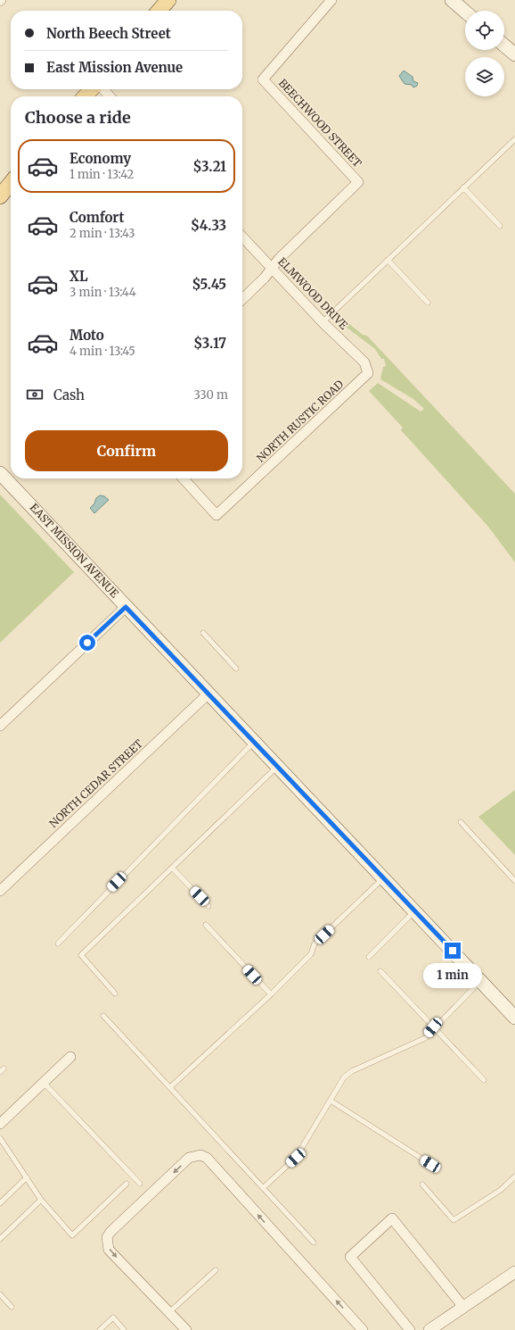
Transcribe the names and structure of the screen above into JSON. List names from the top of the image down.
{
  "streets": {
    "main road": ["EAST MISSION AVENUE"],
    "street": [
      "BEECHWOOD STREET",
      "ELMWOOD DRIVE",
      "NORTH RUSTIC ROAD",
      "NORTH CEDAR STREET"
    ]
  },
  "crossings": [
    ["BEECHWOOD STREET", "ELMWOOD DRIVE"],
    ["ELMWOOD DRIVE", "NORTH RUSTIC ROAD"],
    ["EAST MISSION AVENUE", "NORTH CEDAR STREET"]
  ],
  "page": {
    "banner": ["North Beech Street", "East Mission Avenue"],
    "heading": "Choose a ride",
    "list": [
      {
        "name": "Economy",
        "note": "1 min · 13:42",
        "value": "$3.21"
      },
      {
        "name": "Comfort",
        "note": "2 min · 13:43",
        "value": "$4.33"
      },
      {
        "name": "XL",
        "note": "3 min · 13:44",
        "value": "$5.45"
      },
      {
        "name": "Moto",
        "note": "4 min · 13:45",
        "value": "$3.17"
      }
    ],
    "pay": ["Cash", "330 m"],
    "buttons": "Confirm",
    "bubble": "1 min"
  }
}
